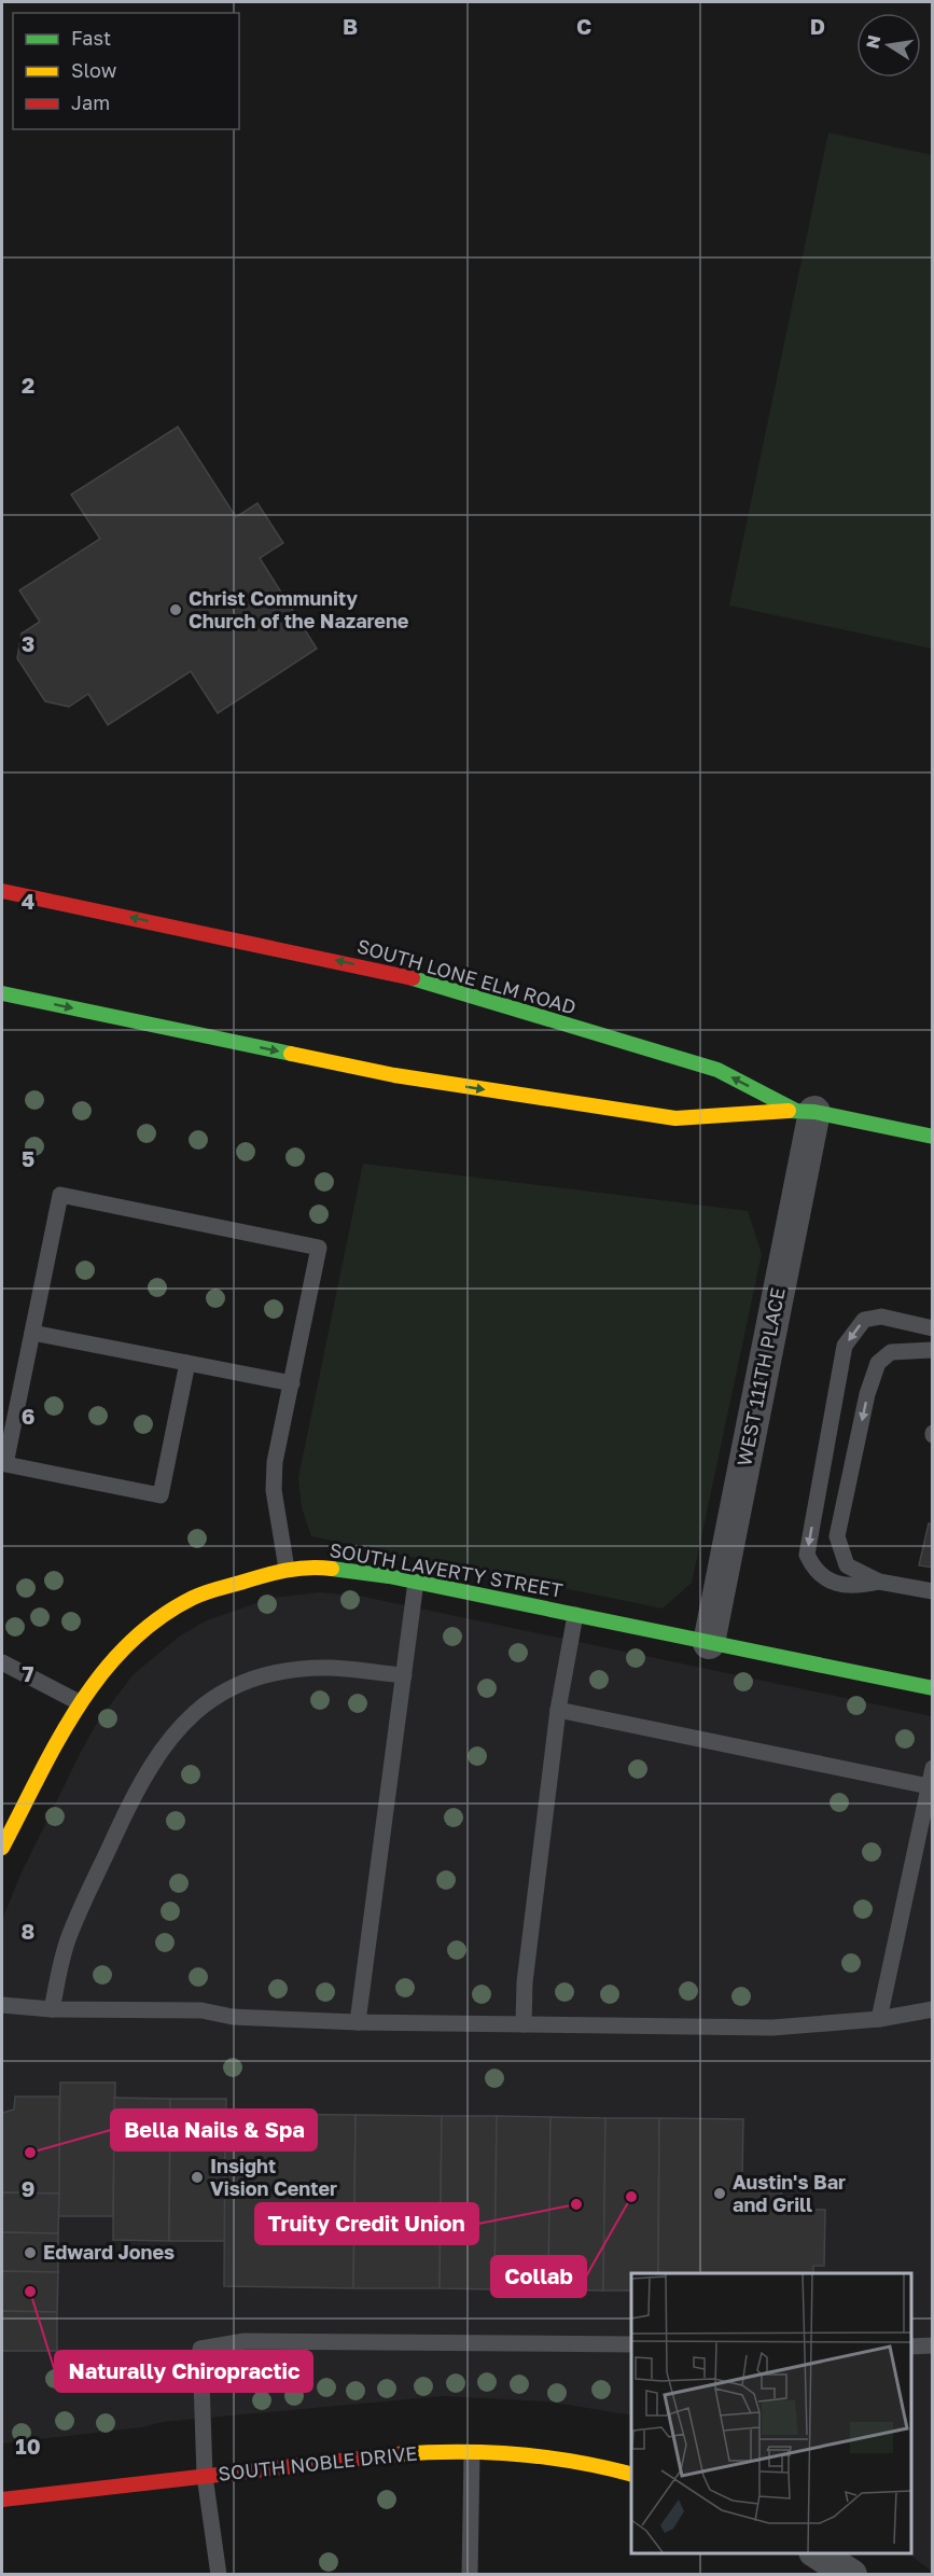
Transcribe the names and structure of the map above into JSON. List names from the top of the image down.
{
  "streets": {
    "street": [
      "SOUTH LONE ELM ROAD",
      "WEST 111TH PLACE",
      "SOUTH LAVERTY STREET",
      "SOUTH NOBLE DRIVE"
    ]
  },
  "crossings": [
    ["SOUTH LONE ELM ROAD", "WEST 111TH PLACE"],
    ["WEST 111TH PLACE", "SOUTH LAVERTY STREET"]
  ],
  "places": [
    "Christ Community Church of the Nazarene",
    "Bella Nails & Spa",
    "Insight Vision Center",
    "Austin's Bar and Grill",
    "Collab",
    "Truity Credit Union",
    "Edward Jones",
    "Naturally Chiropractic"
  ],
  "legend": ["Fast", "Slow", "Jam"],
  "north": "left",
  "grid": {
    "columns": ["B", "C", "D"],
    "rows": [
      "2",
      "3",
      "4",
      "5",
      "6",
      "7",
      "8",
      "9",
      "10"
    ]
  }
}
